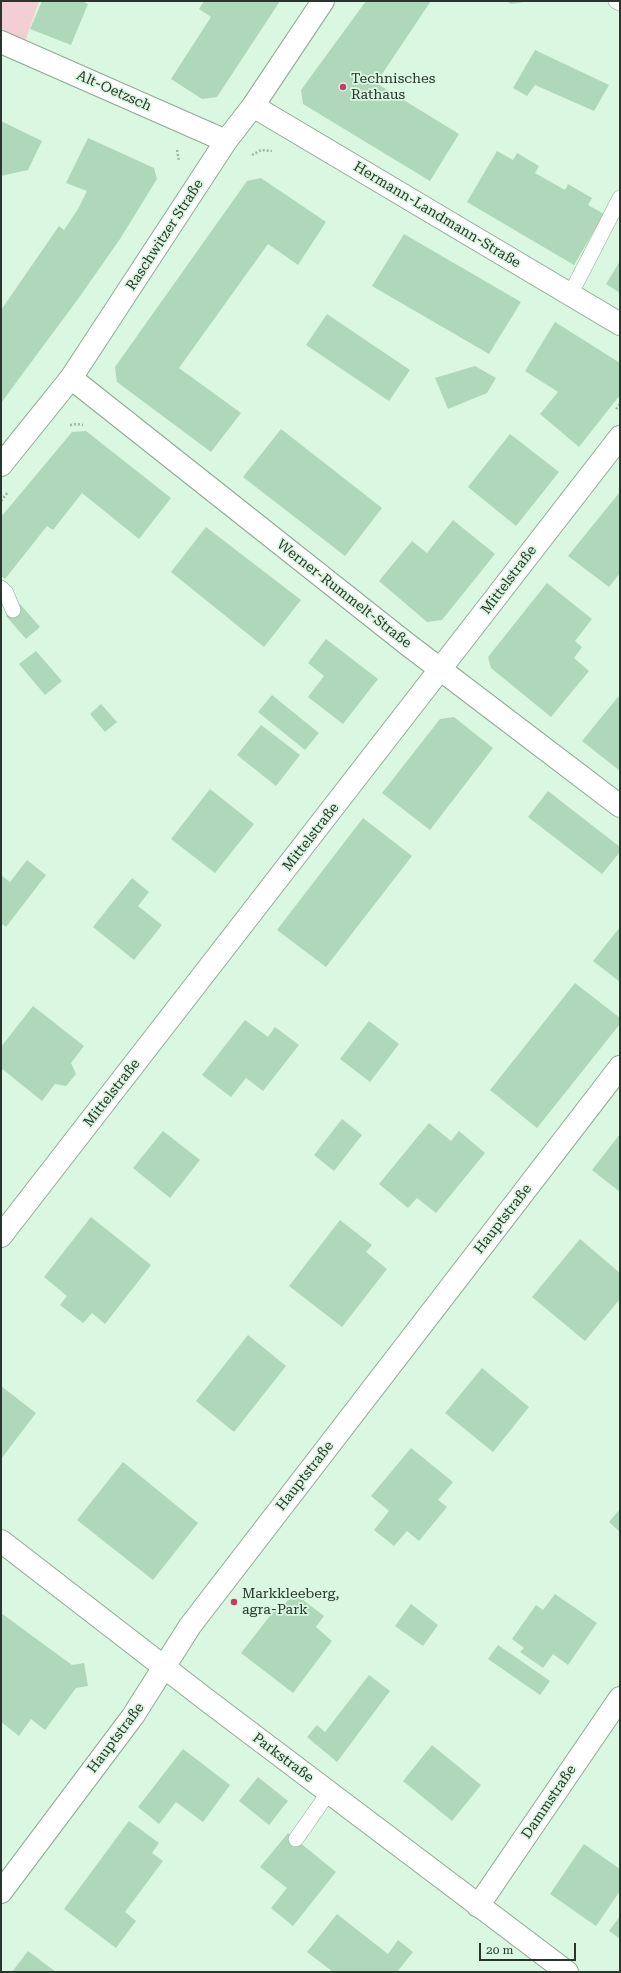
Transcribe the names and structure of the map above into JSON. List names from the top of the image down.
{
  "streets": {
    "street": [
      "Alt-Oetzsch",
      "Hermann-Landmann-Straße",
      "Raschwitzer Straße",
      "Mittelstraße",
      "Werner-Rummelt-Straße",
      "Hauptstraße",
      "Parkstraße",
      "Dammstraße"
    ]
  },
  "crossings": [
    ["Alt-Oetzsch", "Raschwitzer Straße"],
    ["Hermann-Landmann-Straße", "Raschwitzer Straße"],
    ["Raschwitzer Straße", "Werner-Rummelt-Straße"],
    ["Mittelstraße", "Werner-Rummelt-Straße"],
    ["Hauptstraße", "Parkstraße"],
    ["Parkstraße", "Dammstraße"]
  ],
  "places": ["Technisches Rathaus", "Markkleeberg, agra-Park"],
  "scale_bar": "20 m"
}
